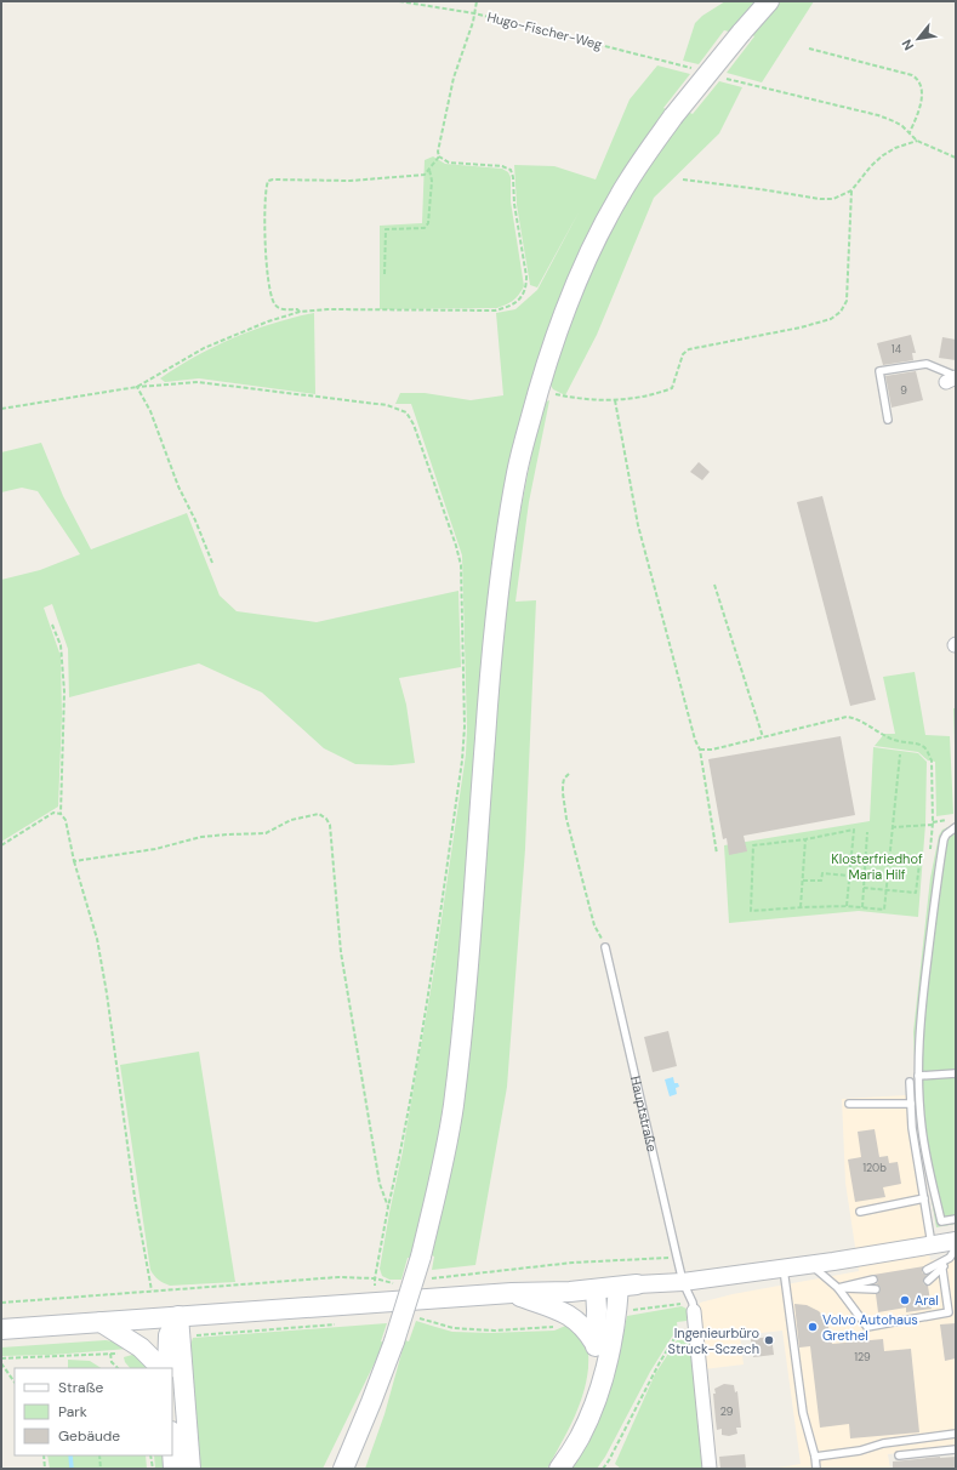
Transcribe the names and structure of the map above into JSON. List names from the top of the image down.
{
  "streets": {
    "lane": ["Hauptstraße"],
    "path": ["Hugo-Fischer-Weg"]
  },
  "parks": ["Klosterfriedhof Maria Hilf"],
  "places": ["Aral", "Volvo Autohaus Grethel", "Ingenieurbüro Struck-Sczech"],
  "house_numbers": [
    "14",
    "9",
    "120b",
    "129",
    "29"
  ],
  "legend": ["Straße", "Park", "Gebäude"],
  "north": "bottom left"
}
